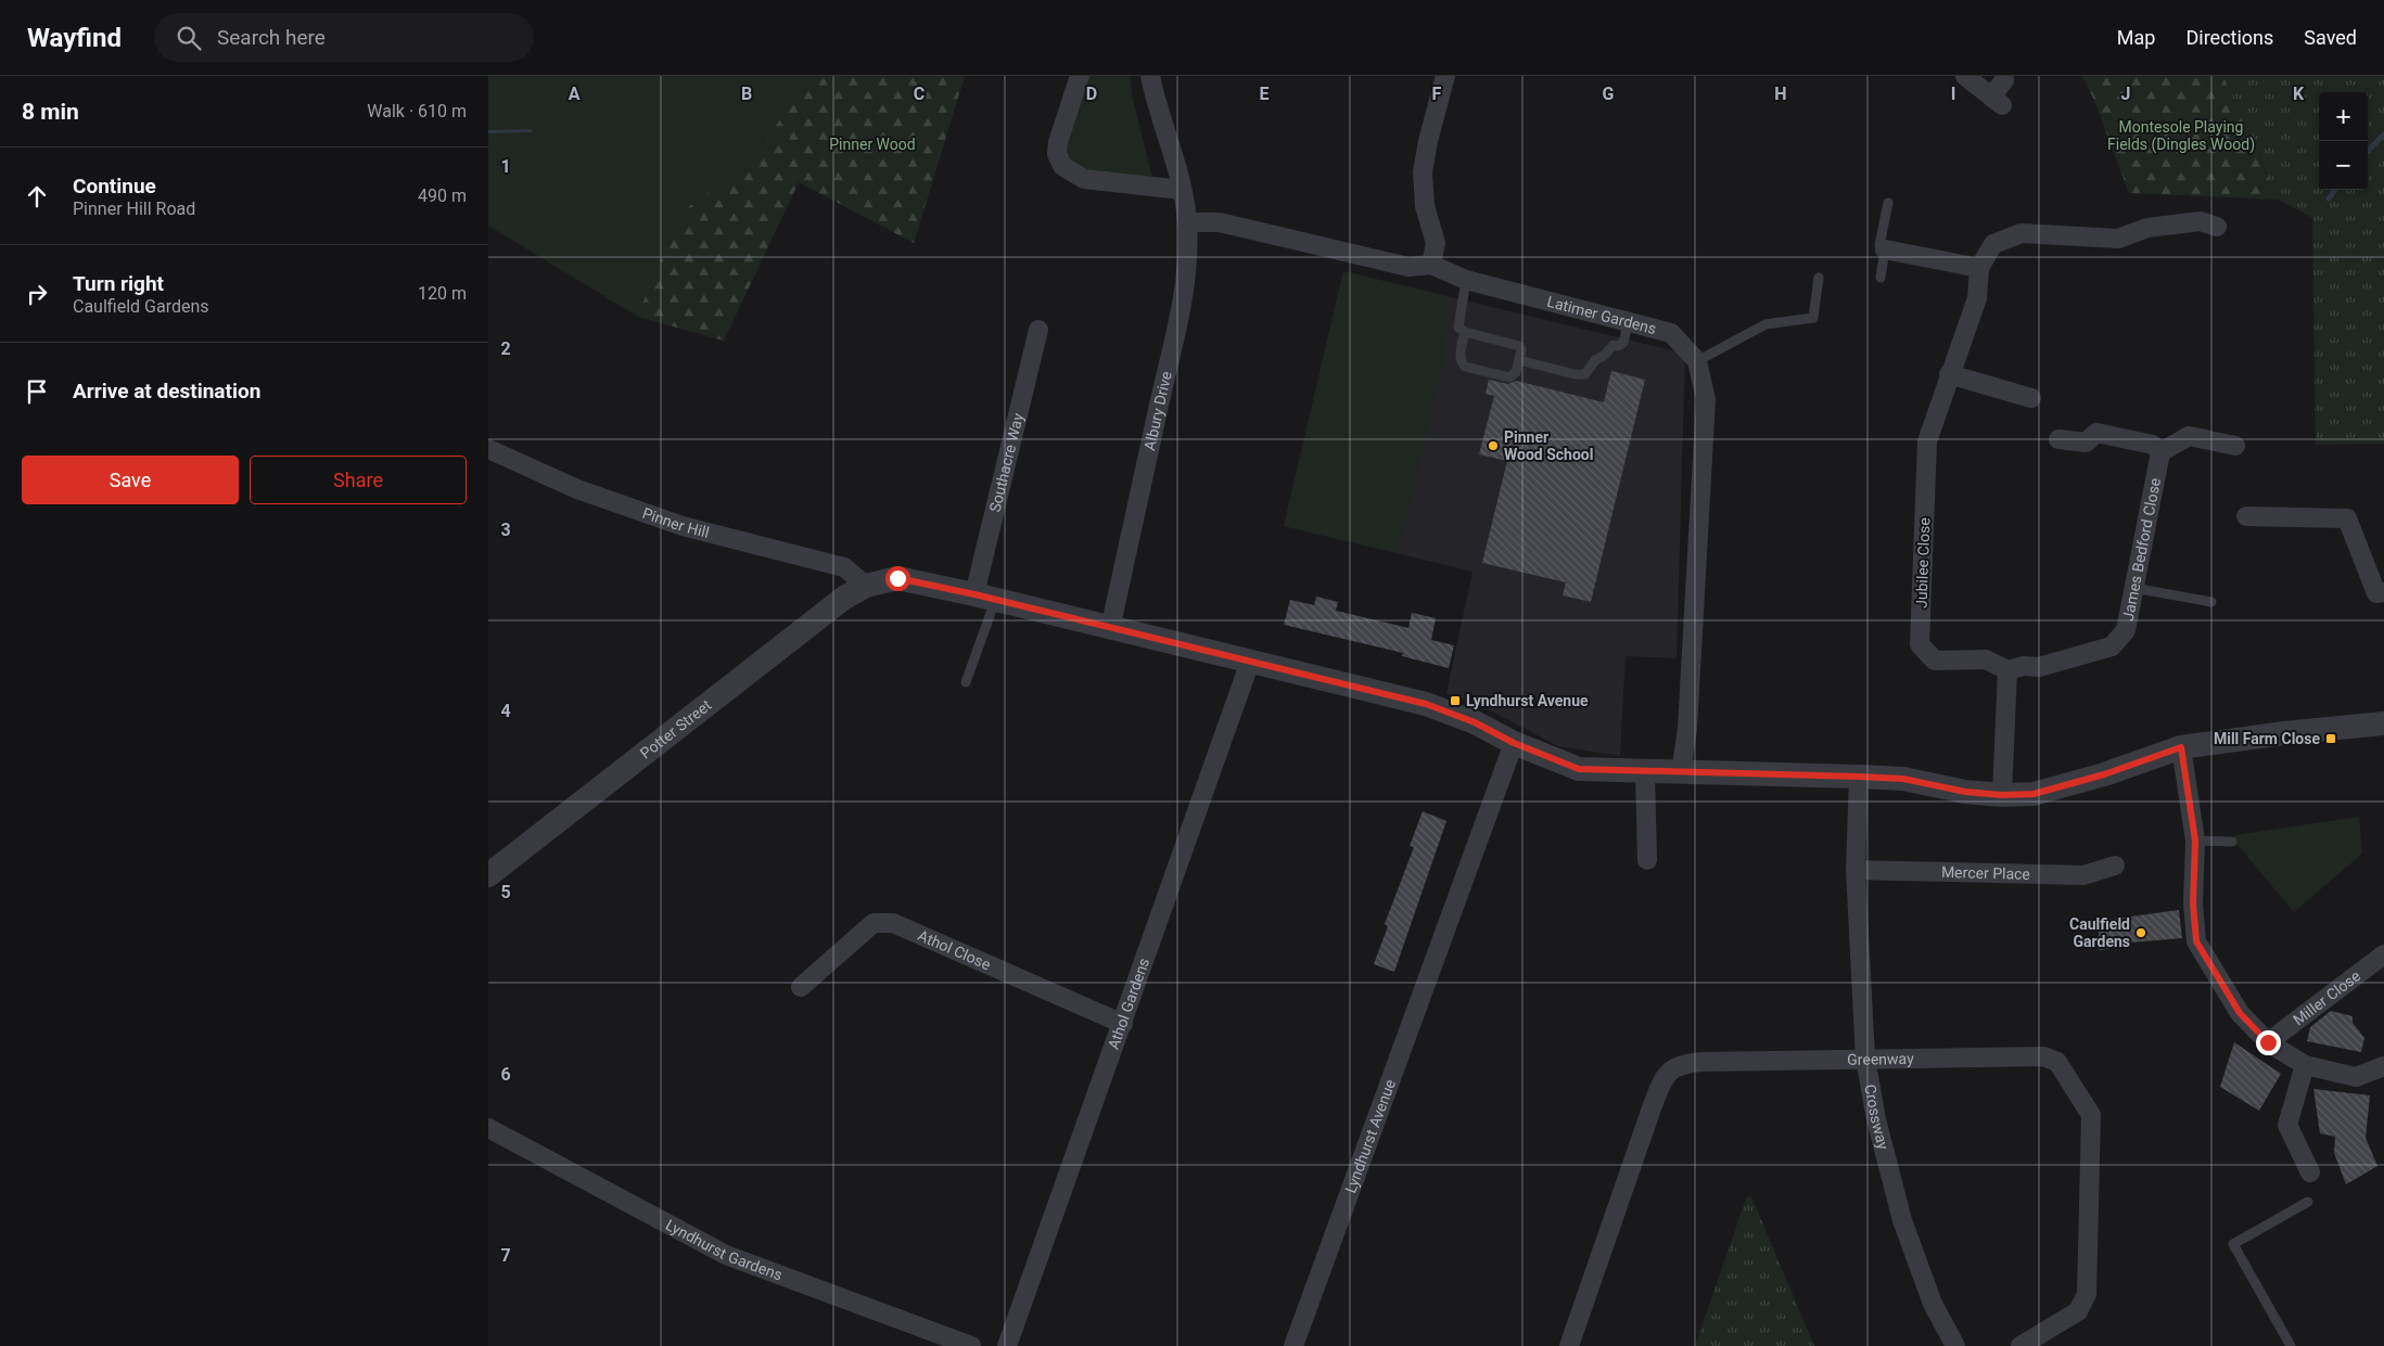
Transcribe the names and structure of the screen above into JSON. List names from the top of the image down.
{
  "streets": {
    "street": [
      "Latimer Gardens",
      "Albury Drive",
      "Southacre Way",
      "Pinner Hill",
      "James Bedford Close",
      "Jubilee Close",
      "Potter Street",
      "Mercer Place",
      "Athol Close",
      "Miller Close",
      "Athol Gardens",
      "Greenway",
      "Crossway",
      "Lyndhurst Avenue",
      "Lyndhurst Gardens"
    ]
  },
  "crossings": [
    ["Latimer Gardens", "Albury Drive"],
    ["Latimer Gardens", "Potter Street"],
    ["Albury Drive", "Potter Street"],
    ["Southacre Way", "Potter Street"],
    ["Pinner Hill", "Potter Street"],
    ["James Bedford Close", "Jubilee Close"],
    ["Potter Street", "Athol Gardens"],
    ["Potter Street", "Crossway"],
    ["Potter Street", "Lyndhurst Avenue"],
    ["Mercer Place", "Crossway"],
    ["Athol Close", "Athol Gardens"],
    ["Greenway", "Crossway"]
  ],
  "parks": ["Montesole Playing Fields (Dingles Wood)", "Pinner Wood"],
  "places": {
    "other": ["Pinner Wood School", "Caulfield Gardens"],
    "transit": ["Lyndhurst Avenue", "Mill Farm Close"]
  },
  "page": {
    "header": "Wayfind",
    "search": "Search here",
    "nav": ["Map", "Directions", "Saved"],
    "heading": ["8 min", "Walk · 610 m"],
    "map_buttons": ["+", "−"],
    "list": [
      ["Continue", "Pinner Hill Road", "490 m"],
      ["Turn right", "Caulfield Gardens", "120 m"],
      "Arrive at destination"
    ],
    "buttons": ["Save", "Share"]
  },
  "grid": {
    "columns": [
      "A",
      "B",
      "C",
      "D",
      "E",
      "F",
      "G",
      "H",
      "I",
      "J",
      "K"
    ],
    "rows": [
      "1",
      "2",
      "3",
      "4",
      "5",
      "6",
      "7"
    ]
  }
}
